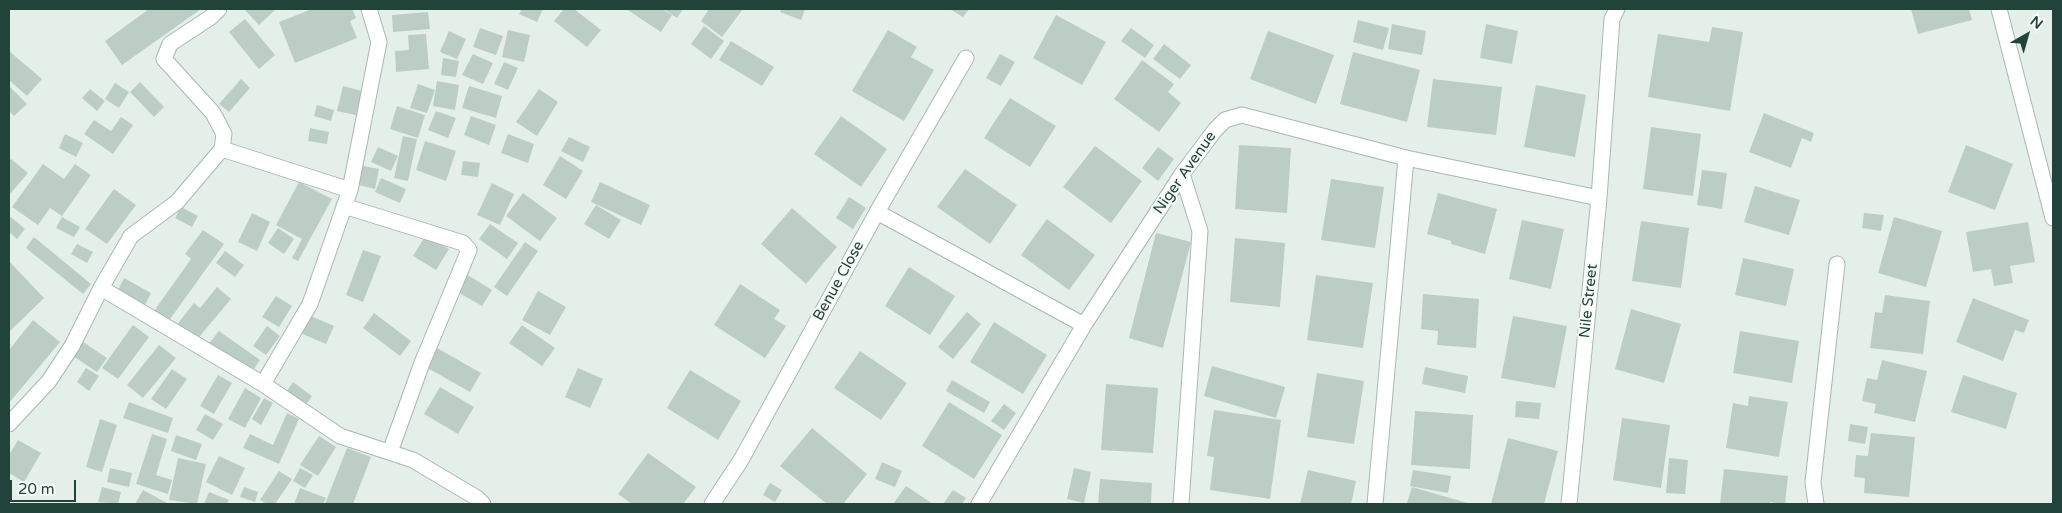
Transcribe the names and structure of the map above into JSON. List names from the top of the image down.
{
  "streets": {
    "street": ["Niger Avenue", "Benue Close", "Nile Street"]
  },
  "crossings": [
    ["Niger Avenue", "Nile Street"]
  ],
  "scale_bar": "20 m",
  "north": "top right"
}
